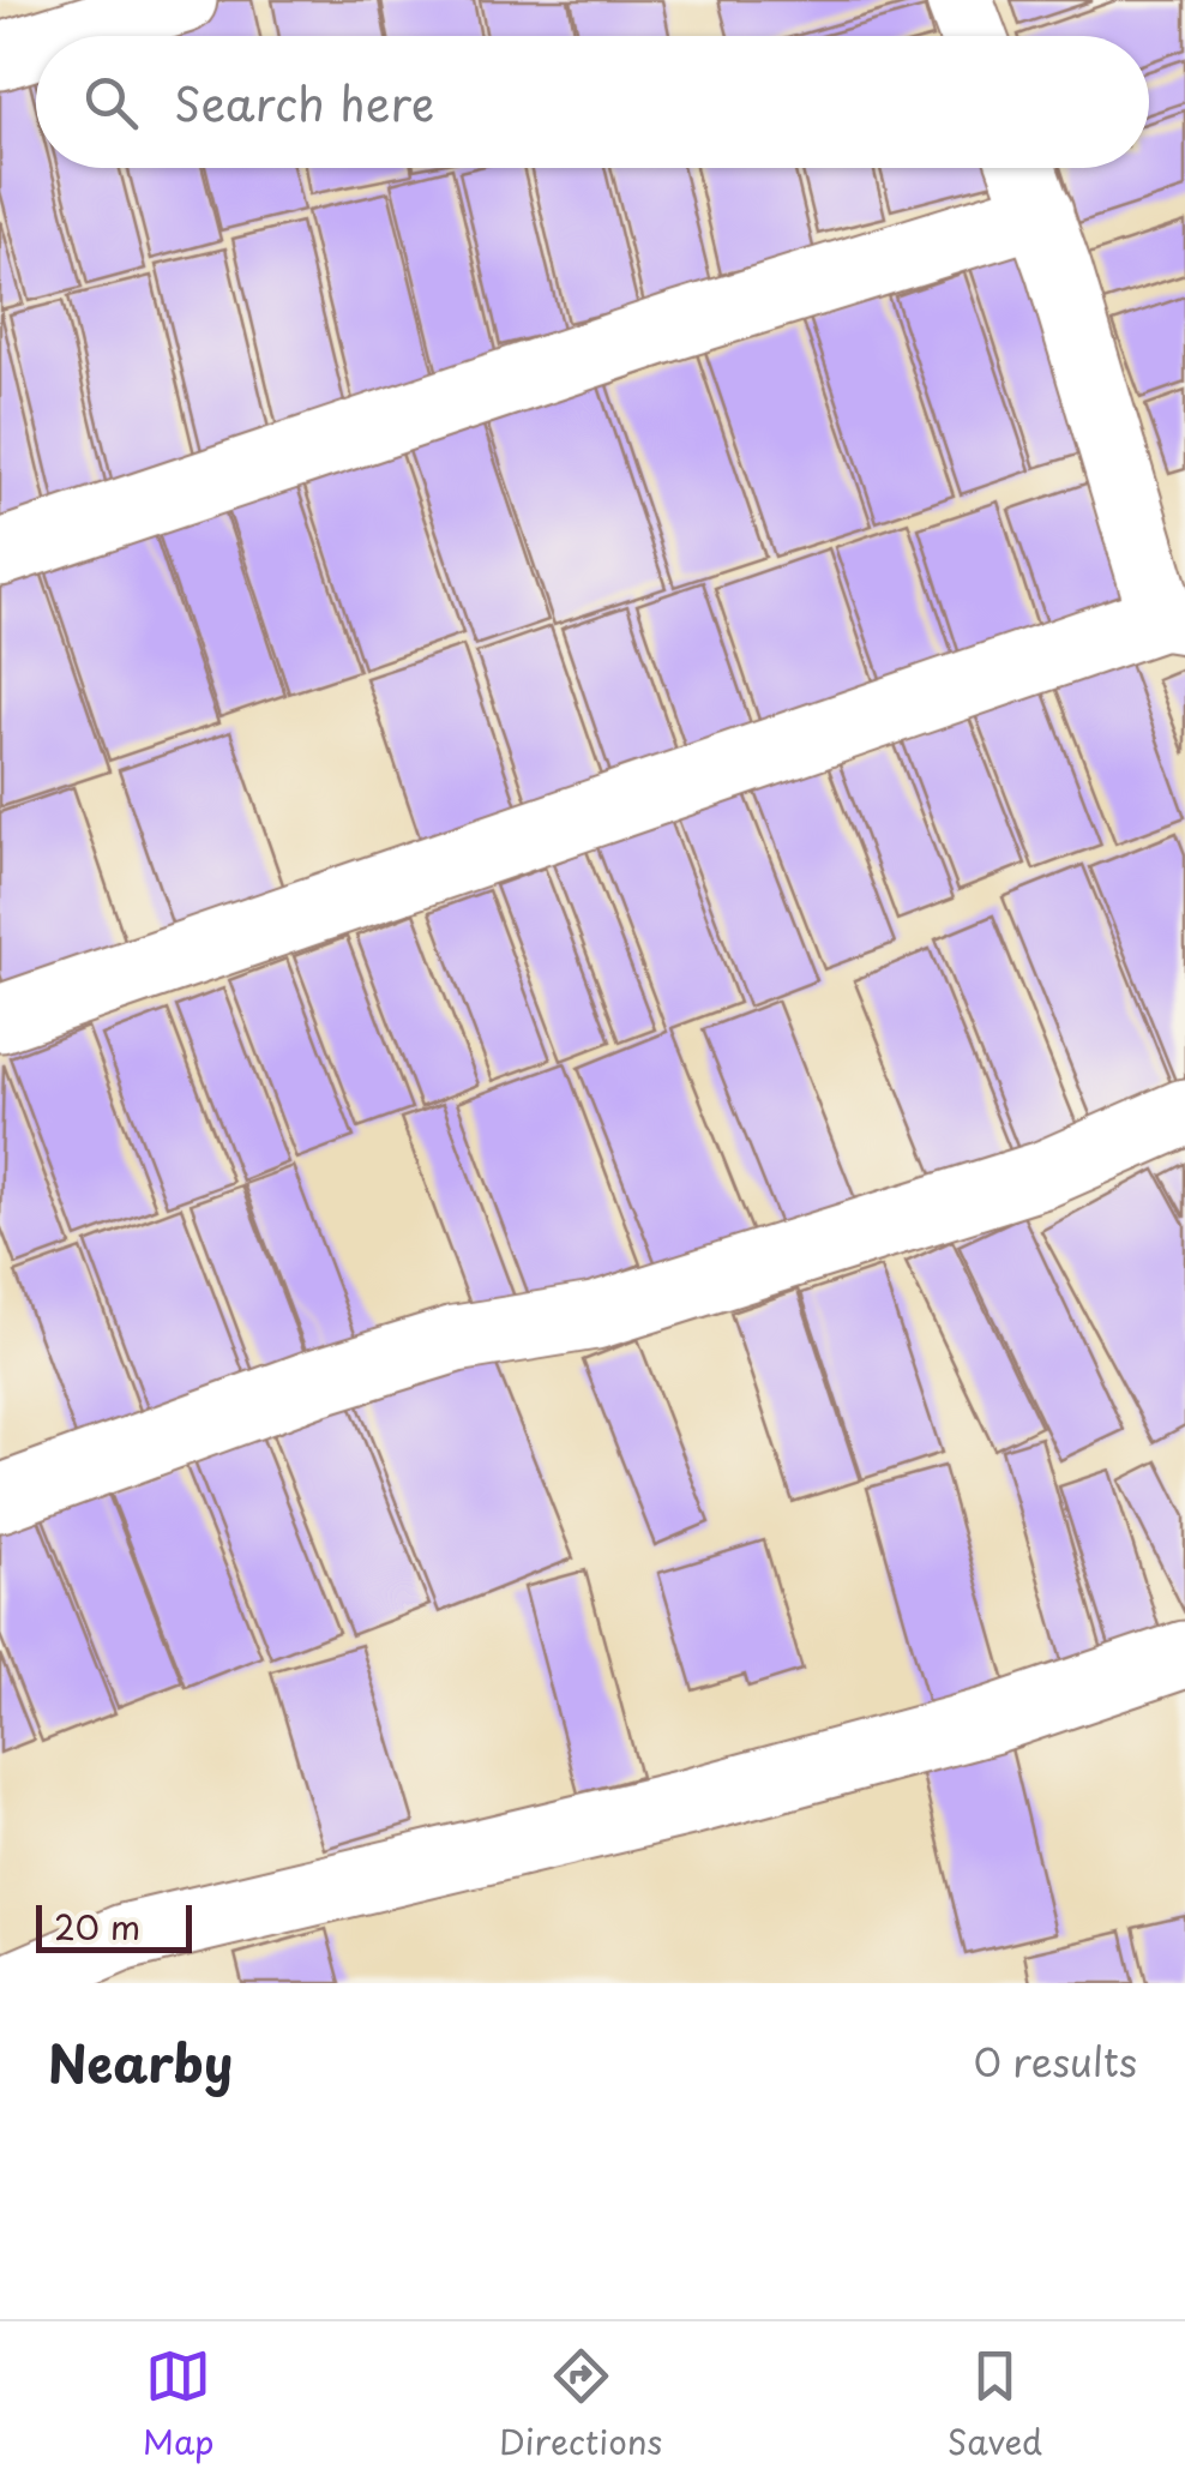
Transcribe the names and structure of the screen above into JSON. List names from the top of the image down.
{
  "scale_bar": "20 m",
  "page": {
    "search": "Search here",
    "scale": "20 m",
    "heading": ["Nearby", "0 results"],
    "nav": ["Map", "Directions", "Saved"]
  }
}
